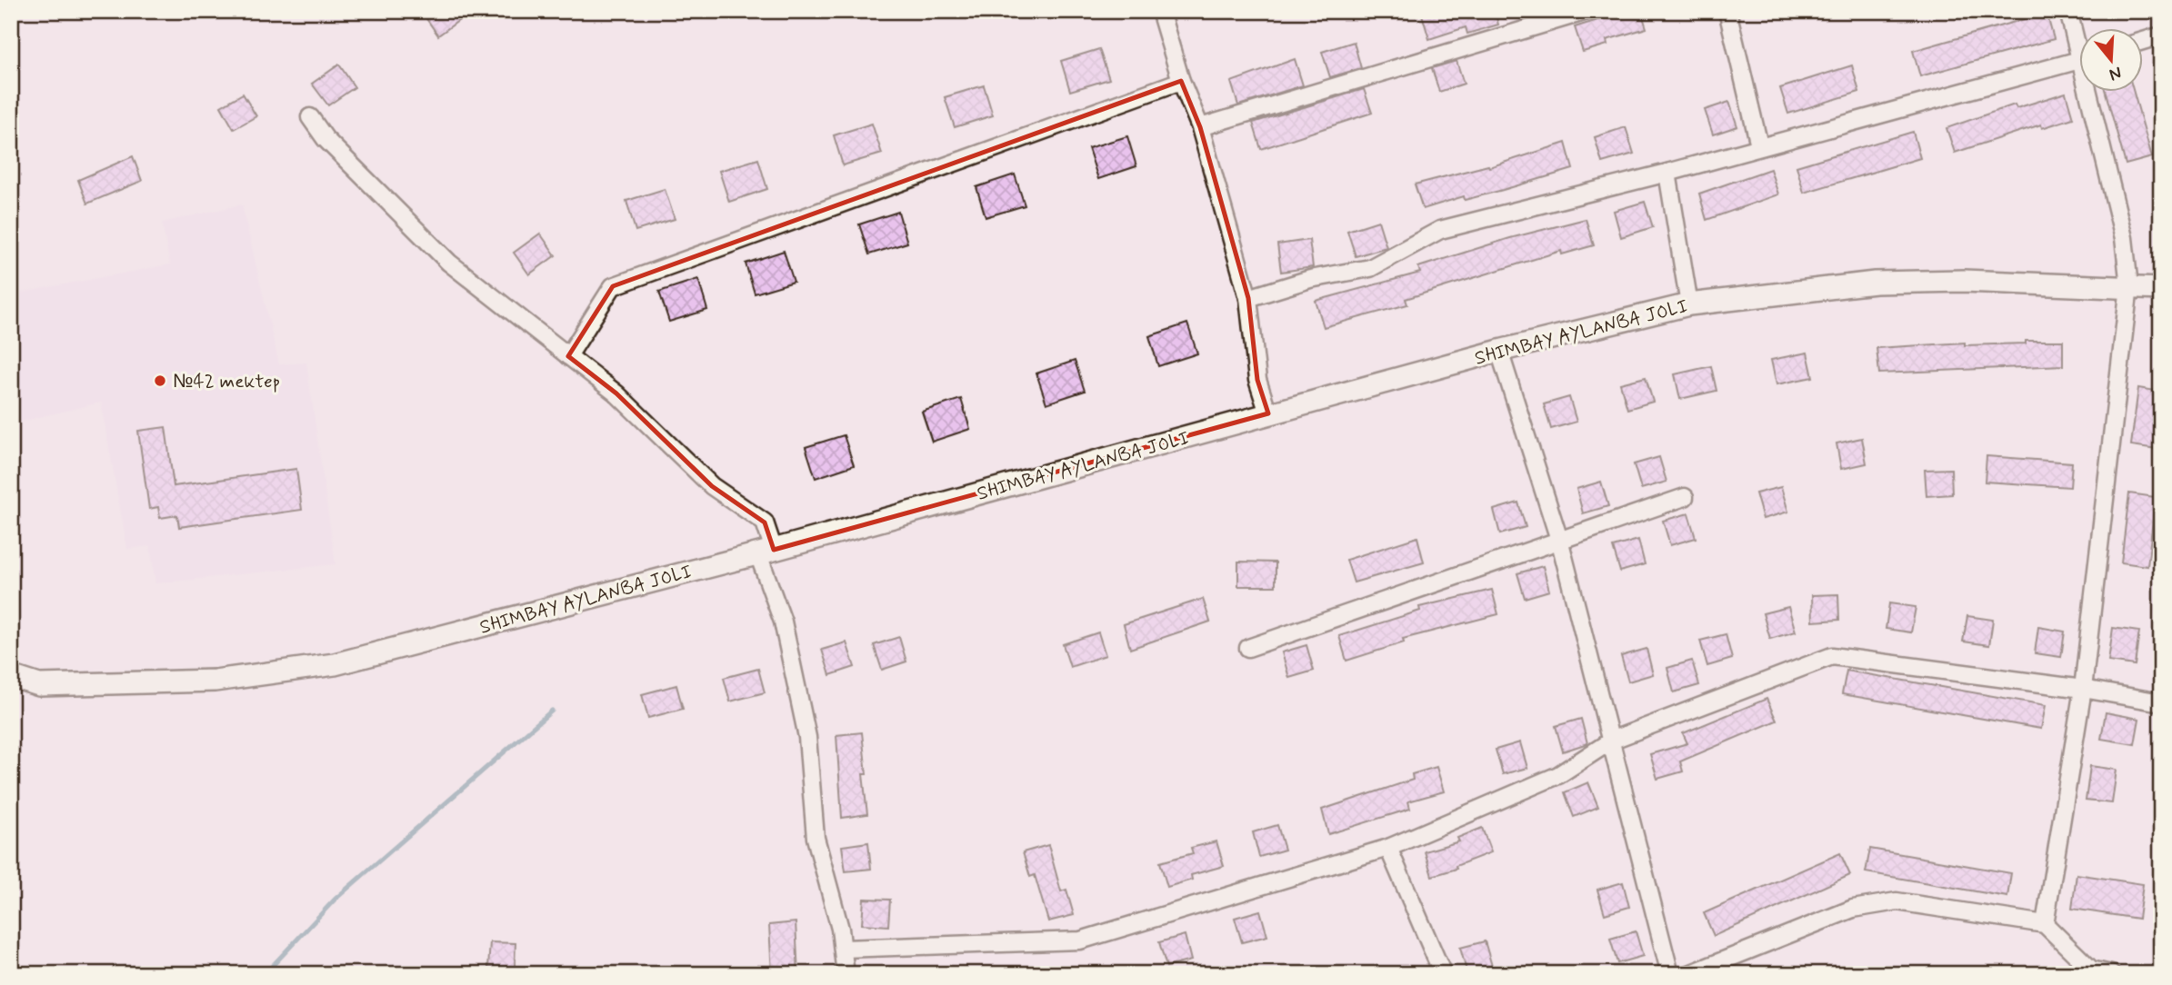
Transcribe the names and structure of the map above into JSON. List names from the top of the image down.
{
  "places": ["№42 mektep"],
  "north": "bottom"
}
